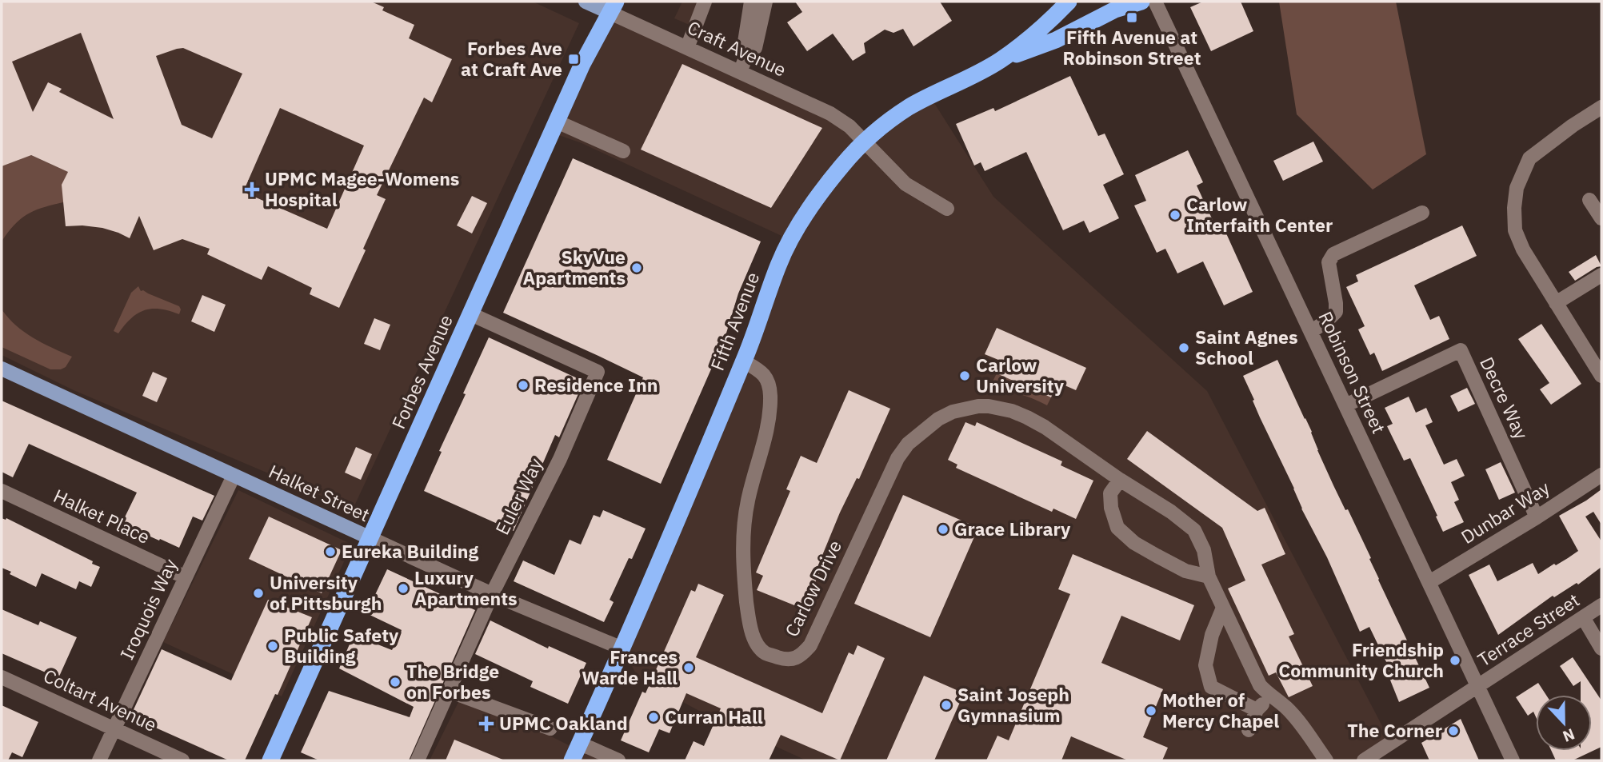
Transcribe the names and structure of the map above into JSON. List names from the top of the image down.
{
  "streets": {
    "highway": ["Fifth Avenue", "Forbes Avenue"],
    "main road": ["Craft Avenue", "Halket Street"],
    "street": [
      "Robinson Street",
      "Decre Way",
      "Euler Way",
      "Dunbar Way",
      "Halket Place",
      "Carlow Drive",
      "Iroquois Way",
      "Terrace Street",
      "Coltart Avenue"
    ]
  },
  "crossings": [
    ["Craft Avenue", "Fifth Avenue"],
    ["Craft Avenue", "Forbes Avenue"],
    ["Fifth Avenue", "Halket Street"],
    ["Fifth Avenue", "Carlow Drive"],
    ["Forbes Avenue", "Halket Street"],
    ["Forbes Avenue", "Euler Way"],
    ["Robinson Street", "Decre Way"],
    ["Robinson Street", "Dunbar Way"],
    ["Robinson Street", "Terrace Street"],
    ["Decre Way", "Dunbar Way"],
    ["Halket Street", "Euler Way"],
    ["Halket Street", "Iroquois Way"],
    ["Halket Place", "Iroquois Way"],
    ["Iroquois Way", "Coltart Avenue"]
  ],
  "places": {
    "transit": ["Fifth Avenue at Robinson Street", "Forbes Ave at Craft Ave"],
    "health": ["UPMC Magee-Womens Hospital", "UPMC Oakland"],
    "other": [
      "Carlow Interfaith Center",
      "SkyVue Apartments",
      "Saint Agnes School",
      "Carlow University",
      "Residence Inn",
      "Grace Library",
      "Eureka Building",
      "Luxury Apartments",
      "University of Pittsburgh",
      "Public Safety Building",
      "Friendship Community Church",
      "Frances Warde Hall",
      "The Bridge on Forbes",
      "Saint Joseph Gymnasium",
      "Mother of Mercy Chapel",
      "Curran Hall",
      "The Corner"
    ]
  },
  "north": "bottom"
}
